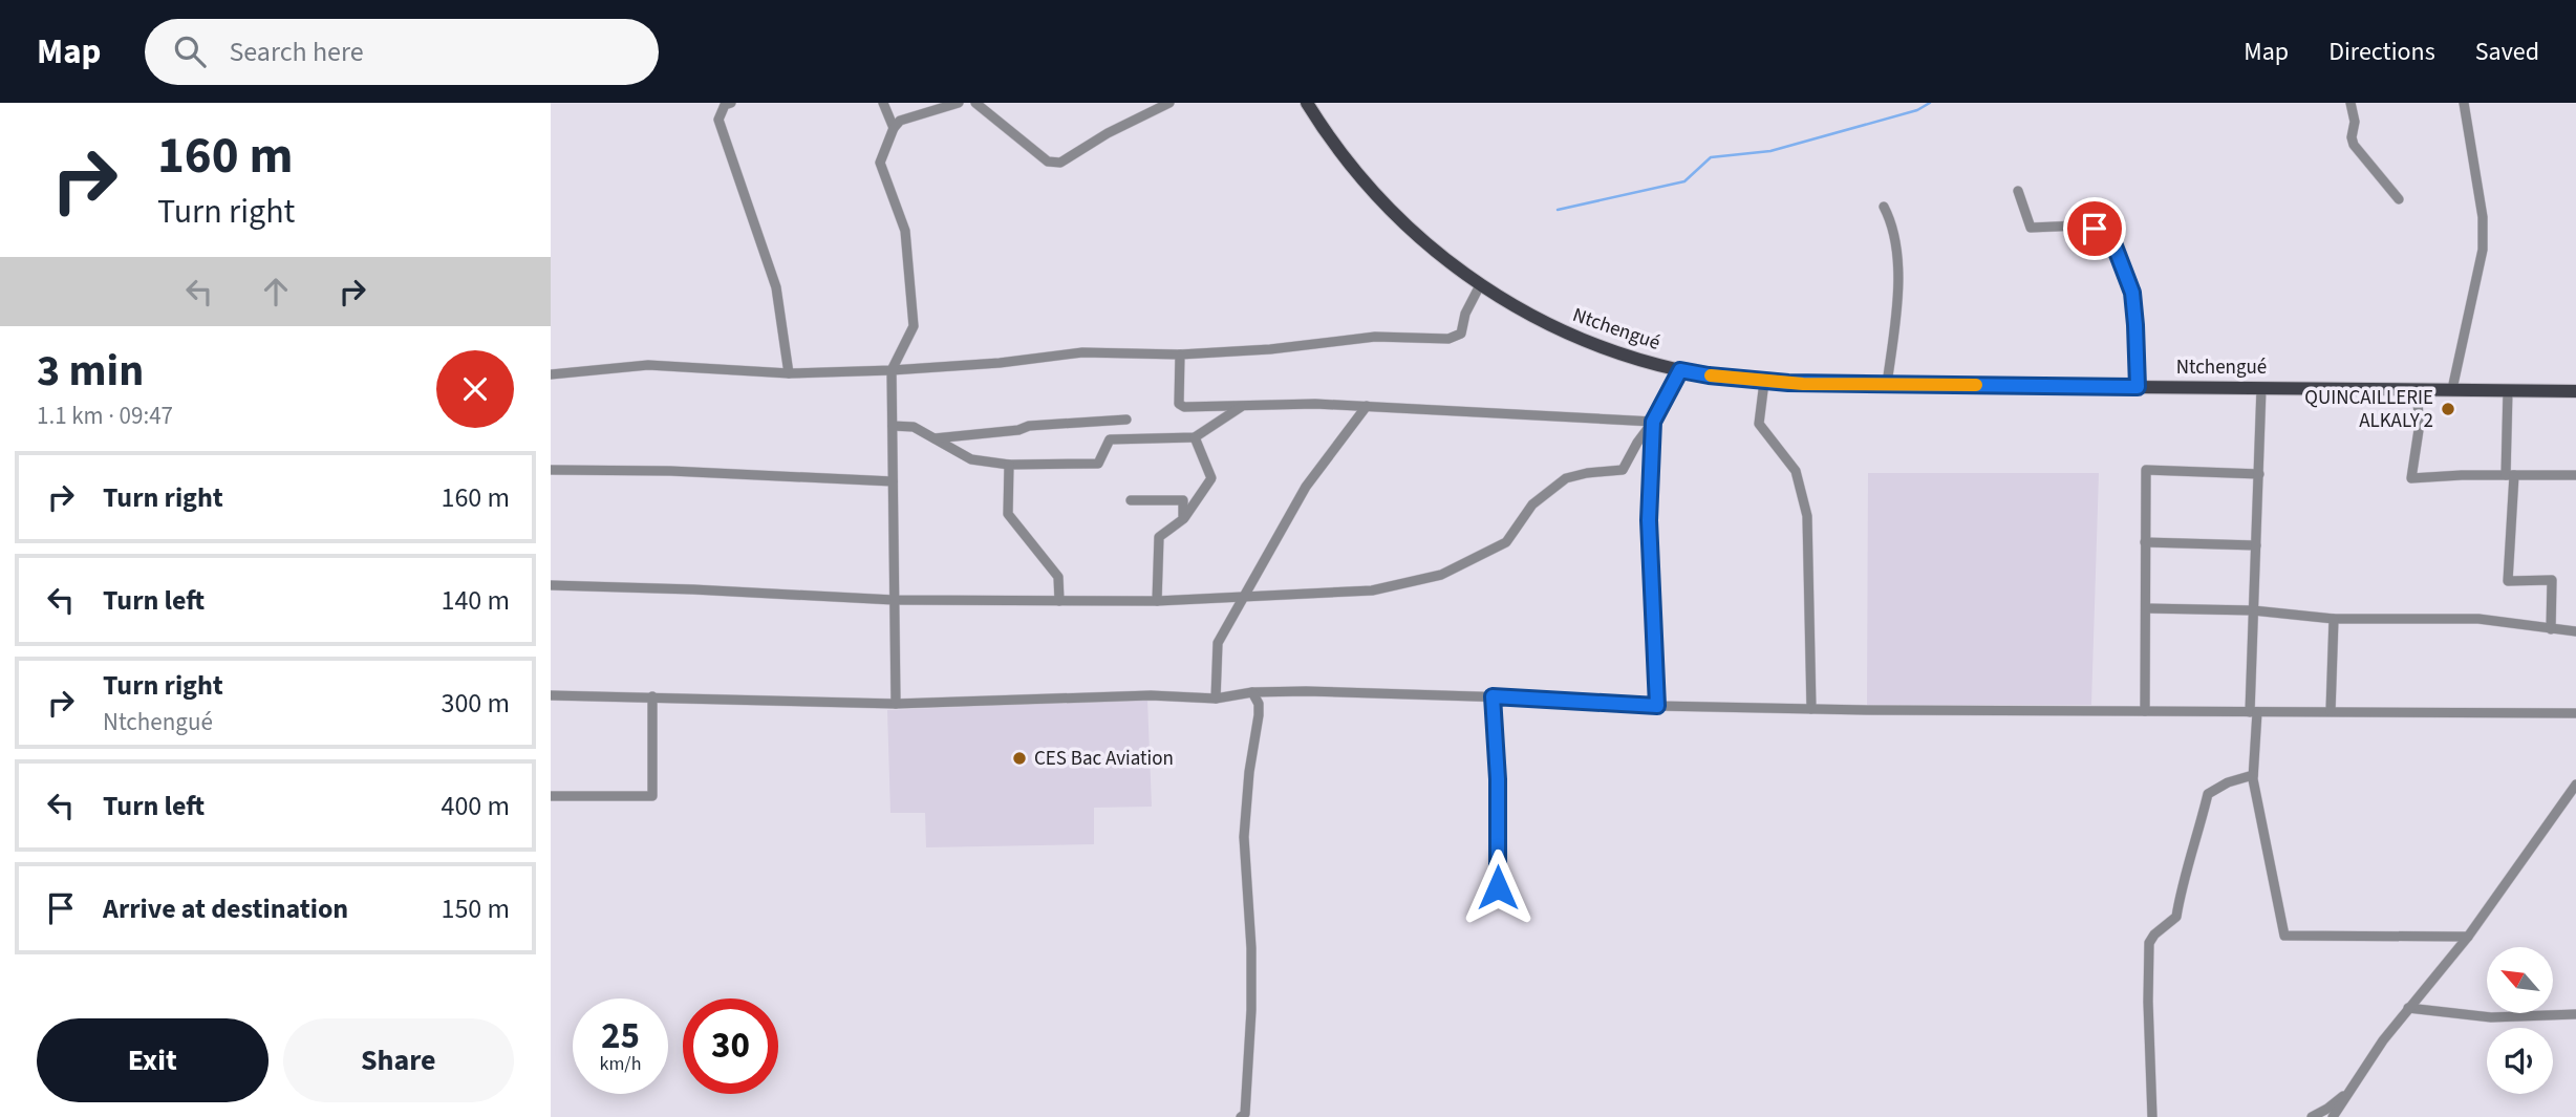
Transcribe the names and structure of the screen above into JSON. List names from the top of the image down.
{
  "streets": {
    "main road": ["Ntchengué"]
  },
  "places": ["QUINCAILLERIE ALKALY 2", "CES Bac Aviation"],
  "north": "top left",
  "page": {
    "header": "Map",
    "search": "Search here",
    "nav": ["Map", "Directions", "Saved"],
    "turn": ["160 m", "Turn right"],
    "heading": ["3 min", "1.1 km · 09:47"],
    "list": [
      {
        "name": "Turn right",
        "value": "160 m"
      },
      {
        "name": "Turn left",
        "value": "140 m"
      },
      {
        "name": "Turn right",
        "note": "Ntchengué",
        "value": "300 m"
      },
      {
        "name": "Turn left",
        "value": "400 m"
      },
      {
        "name": "Arrive at destination",
        "value": "150 m"
      }
    ],
    "speed": "25 km/h",
    "limit": "30",
    "buttons": ["Exit", "Share"]
  }
}
